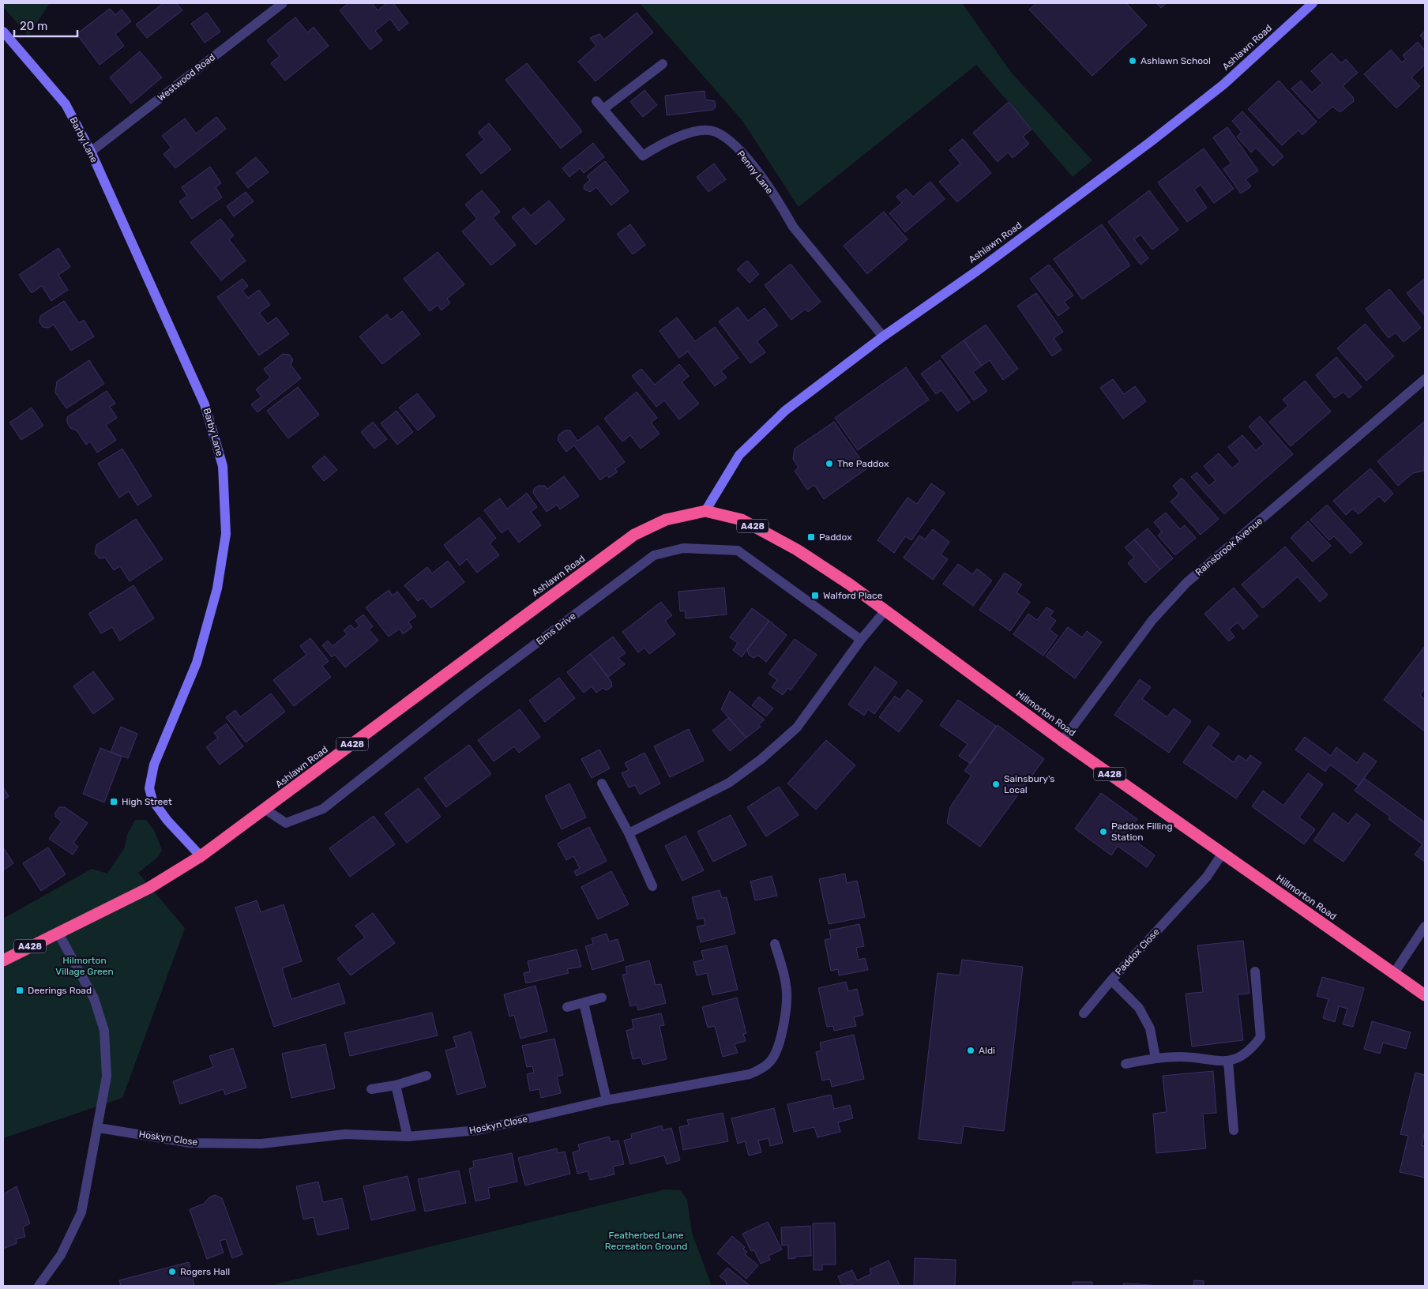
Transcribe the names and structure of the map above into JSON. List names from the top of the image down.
{
  "streets": {
    "highway": ["Ashlawn Road", "A428", "Hillmorton Road"],
    "street": [
      "Westwood Road",
      "Barby Lane",
      "Penny Lane",
      "Rainsbrook Avenue",
      "Elms Drive",
      "Paddox Close",
      "Hoskyn Close"
    ]
  },
  "crossings": [
    ["Ashlawn Road", "Barby Lane"],
    ["Ashlawn Road", "Penny Lane"],
    ["Ashlawn Road", "Elms Drive"],
    ["Ashlawn Road", "Hillmorton Road"],
    ["Westwood Road", "Barby Lane"],
    ["Rainsbrook Avenue", "Hillmorton Road"],
    ["Hillmorton Road", "Paddox Close"]
  ],
  "parks": ["Hilmorton Village Green", "Featherbed Lane Recreation Ground"],
  "places": {
    "other": [
      "Ashlawn School",
      "The Paddox",
      "Sainsbury's Local",
      "Paddox Filling Station",
      "Aldi",
      "Rogers Hall"
    ],
    "transit": [
      "Paddox",
      "Walford Place",
      "High Street",
      "Deerings Road"
    ]
  },
  "scale_bar": "20 m"
}
